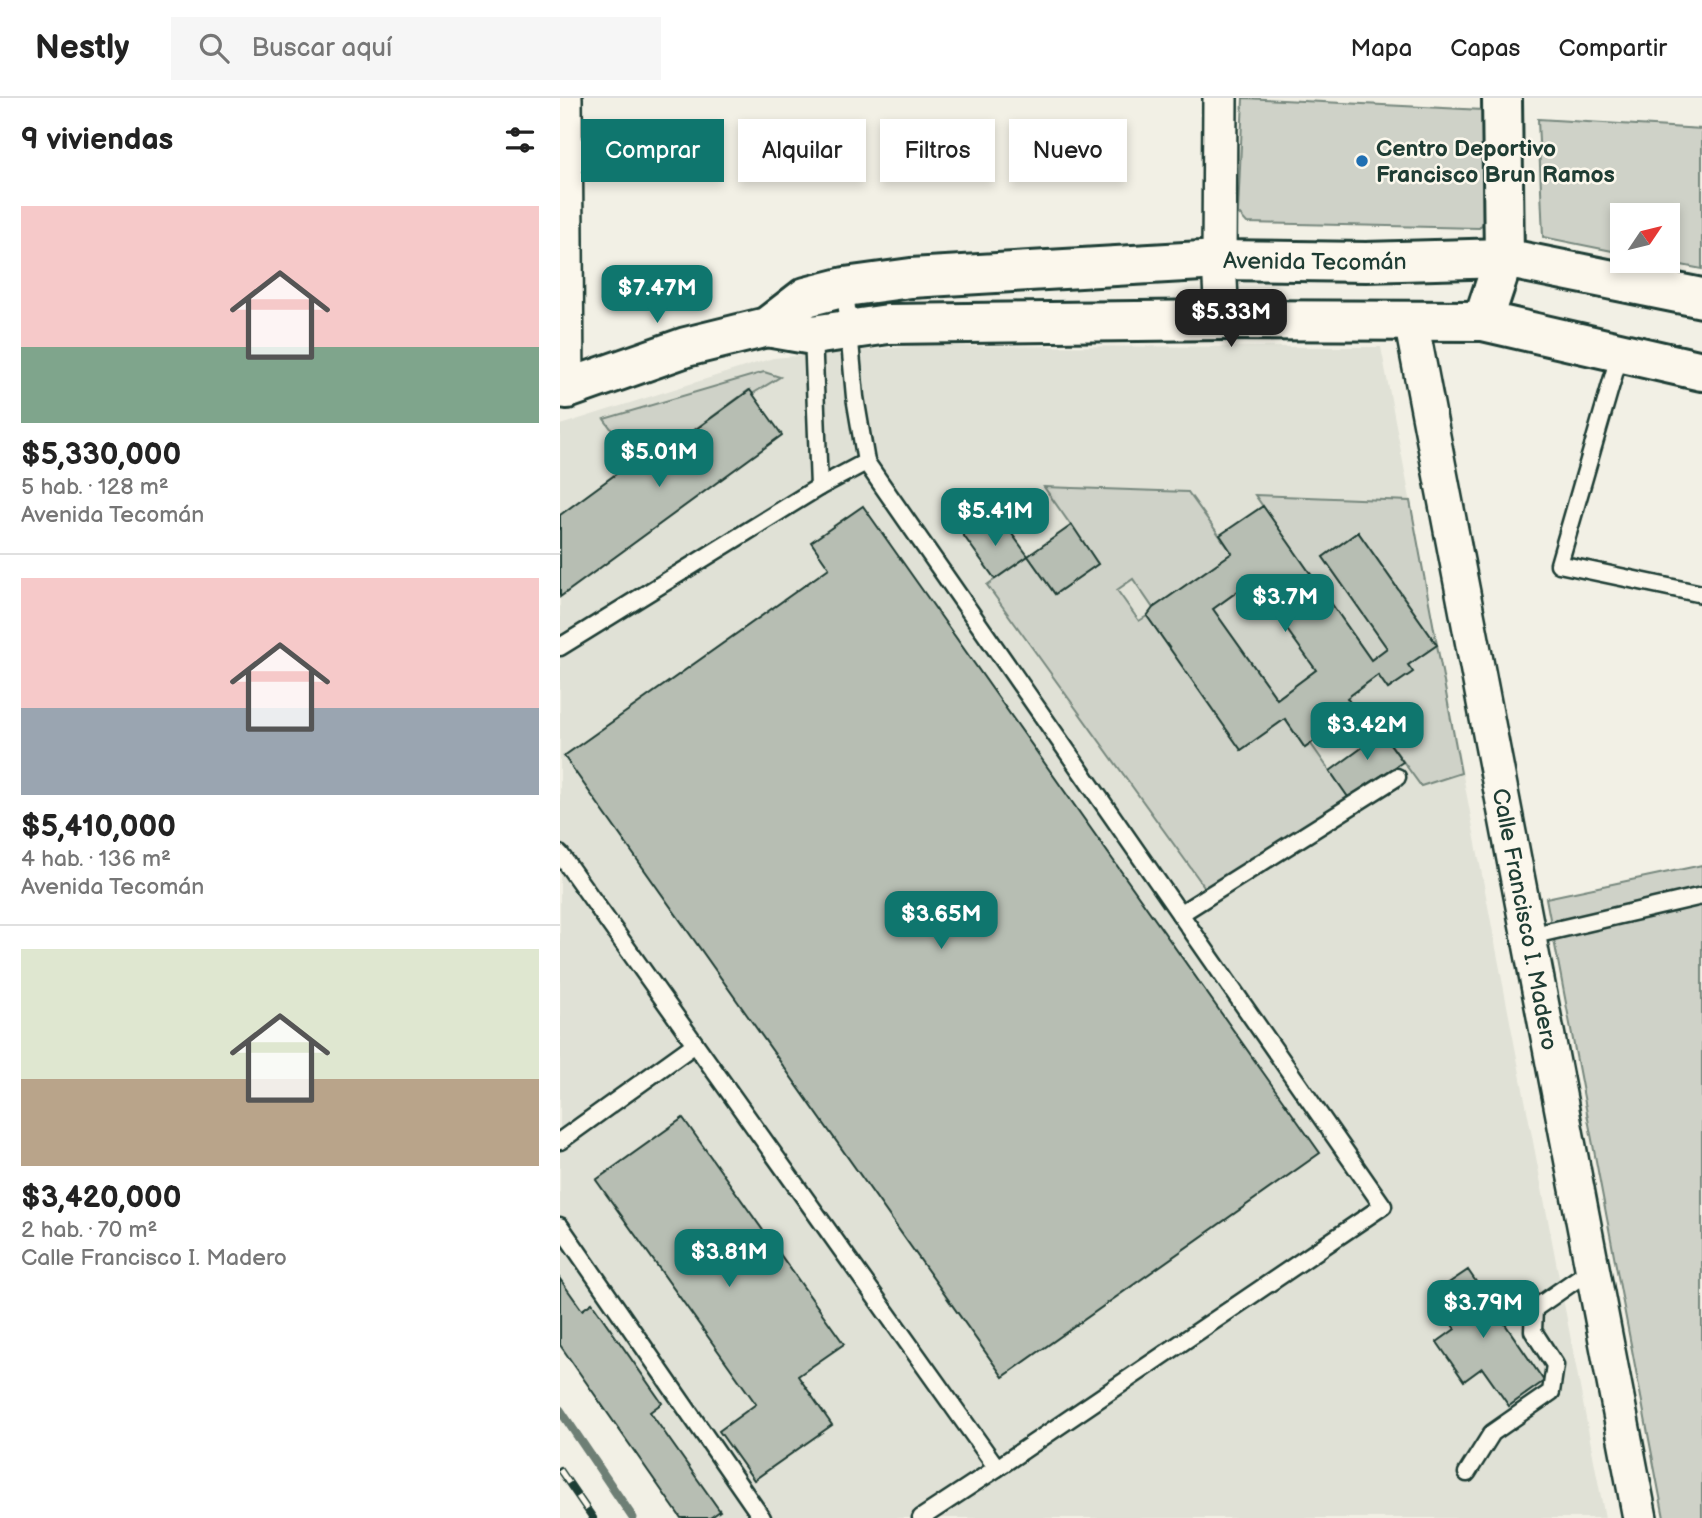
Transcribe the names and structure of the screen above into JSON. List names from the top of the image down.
{
  "streets": {
    "street": ["Avenida Tecomán", "Calle Francisco I. Madero"]
  },
  "crossings": [
    ["Avenida Tecomán", "Calle Francisco I. Madero"]
  ],
  "places": ["Centro Deportivo Francisco Brun Ramos"],
  "north": "top right",
  "page": {
    "header": "Nestly",
    "search": "Buscar aquí",
    "nav": ["Mapa", "Capas", "Compartir"],
    "heading": "9 viviendas",
    "chip": [
      "Comprar",
      "Alquilar",
      "Filtros",
      "Nuevo"
    ],
    "list": [
      {
        "name": "$5,330,000",
        "note": "5 hab. · 128 m² · Avenida Tecomán"
      },
      {
        "name": "$5,410,000",
        "note": "4 hab. · 136 m² · Avenida Tecomán"
      },
      {
        "name": "$3,420,000",
        "note": "2 hab. · 70 m² · Calle Francisco I. Madero"
      }
    ],
    "price": [
      "$7.47M",
      "$5.33M",
      "$5.01M",
      "$5.41M",
      "$3.7M",
      "$3.42M",
      "$3.65M",
      "$3.81M",
      "$3.79M"
    ]
  }
}
